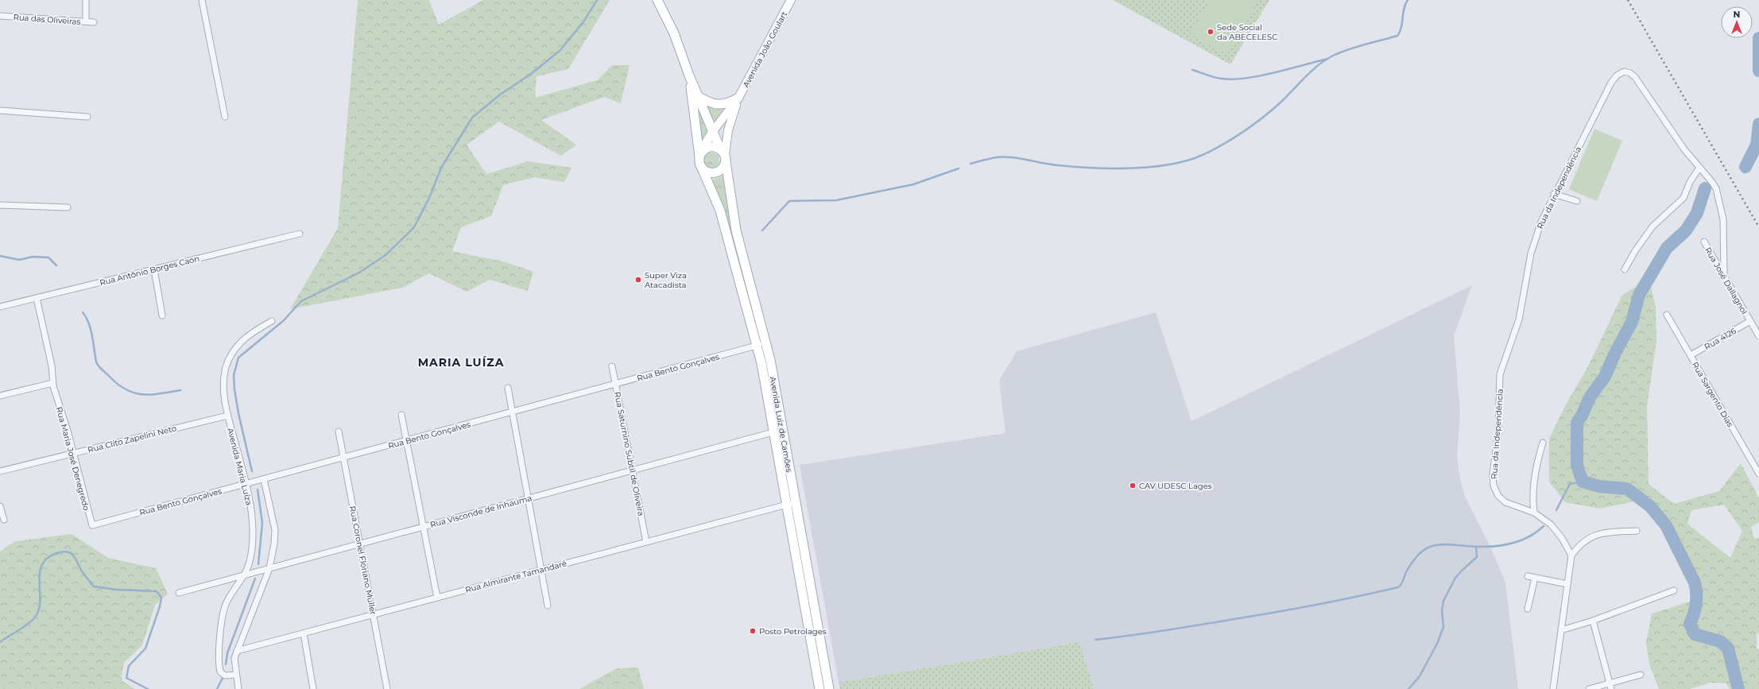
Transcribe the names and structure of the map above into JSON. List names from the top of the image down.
{
  "streets": {
    "main road": ["Avenida João Goulart", "Avenida Luiz de Camões"],
    "street": [
      "Rua das Oliveiras",
      "Rua da Independência",
      "Rua Antônio Borges Caon",
      "Rua José Dallagnol",
      "Rua 4126",
      "Rua Bento Gonçalves",
      "Rua Sargento Dias",
      "Rua Clito Zapelini Neto",
      "Rua Saturnino Subtil de Oliveira",
      "Rua Maria José Denegredo",
      "Avenida Maria Luíza",
      "Rua Visconde de Inhaúma",
      "Rua Coronel Floriano Müller",
      "Rua Almirante Tamandaré"
    ]
  },
  "crossings": [
    ["Avenida João Goulart", "Avenida Luiz de Camões"],
    ["Rua Antônio Borges Caon", "Rua Maria José Denegredo"],
    ["Rua José Dallagnol", "Rua 4126"],
    ["Rua 4126", "Rua Sargento Dias"],
    ["Rua Bento Gonçalves", "Avenida Luiz de Camões"],
    ["Rua Bento Gonçalves", "Rua Saturnino Subtil de Oliveira"],
    ["Rua Bento Gonçalves", "Rua Maria José Denegredo"],
    ["Rua Bento Gonçalves", "Avenida Maria Luíza"],
    ["Rua Bento Gonçalves", "Rua Coronel Floriano Müller"],
    ["Avenida Luiz de Camões", "Rua Visconde de Inhaúma"],
    ["Avenida Luiz de Camões", "Rua Almirante Tamandaré"],
    ["Rua Clito Zapelini Neto", "Rua Maria José Denegredo"],
    ["Rua Clito Zapelini Neto", "Avenida Maria Luíza"],
    ["Rua Saturnino Subtil de Oliveira", "Rua Visconde de Inhaúma"],
    ["Rua Saturnino Subtil de Oliveira", "Rua Almirante Tamandaré"],
    ["Avenida Maria Luíza", "Rua Visconde de Inhaúma"],
    ["Rua Visconde de Inhaúma", "Rua Coronel Floriano Müller"],
    ["Rua Coronel Floriano Müller", "Rua Almirante Tamandaré"]
  ],
  "districts": ["MARIA LUÍZA"],
  "places": [
    "Sede Social da ABECELESC",
    "Super Viza Atacadista",
    "CAV UDESC Lages",
    "Posto Petrolages"
  ],
  "north": "top"
}
